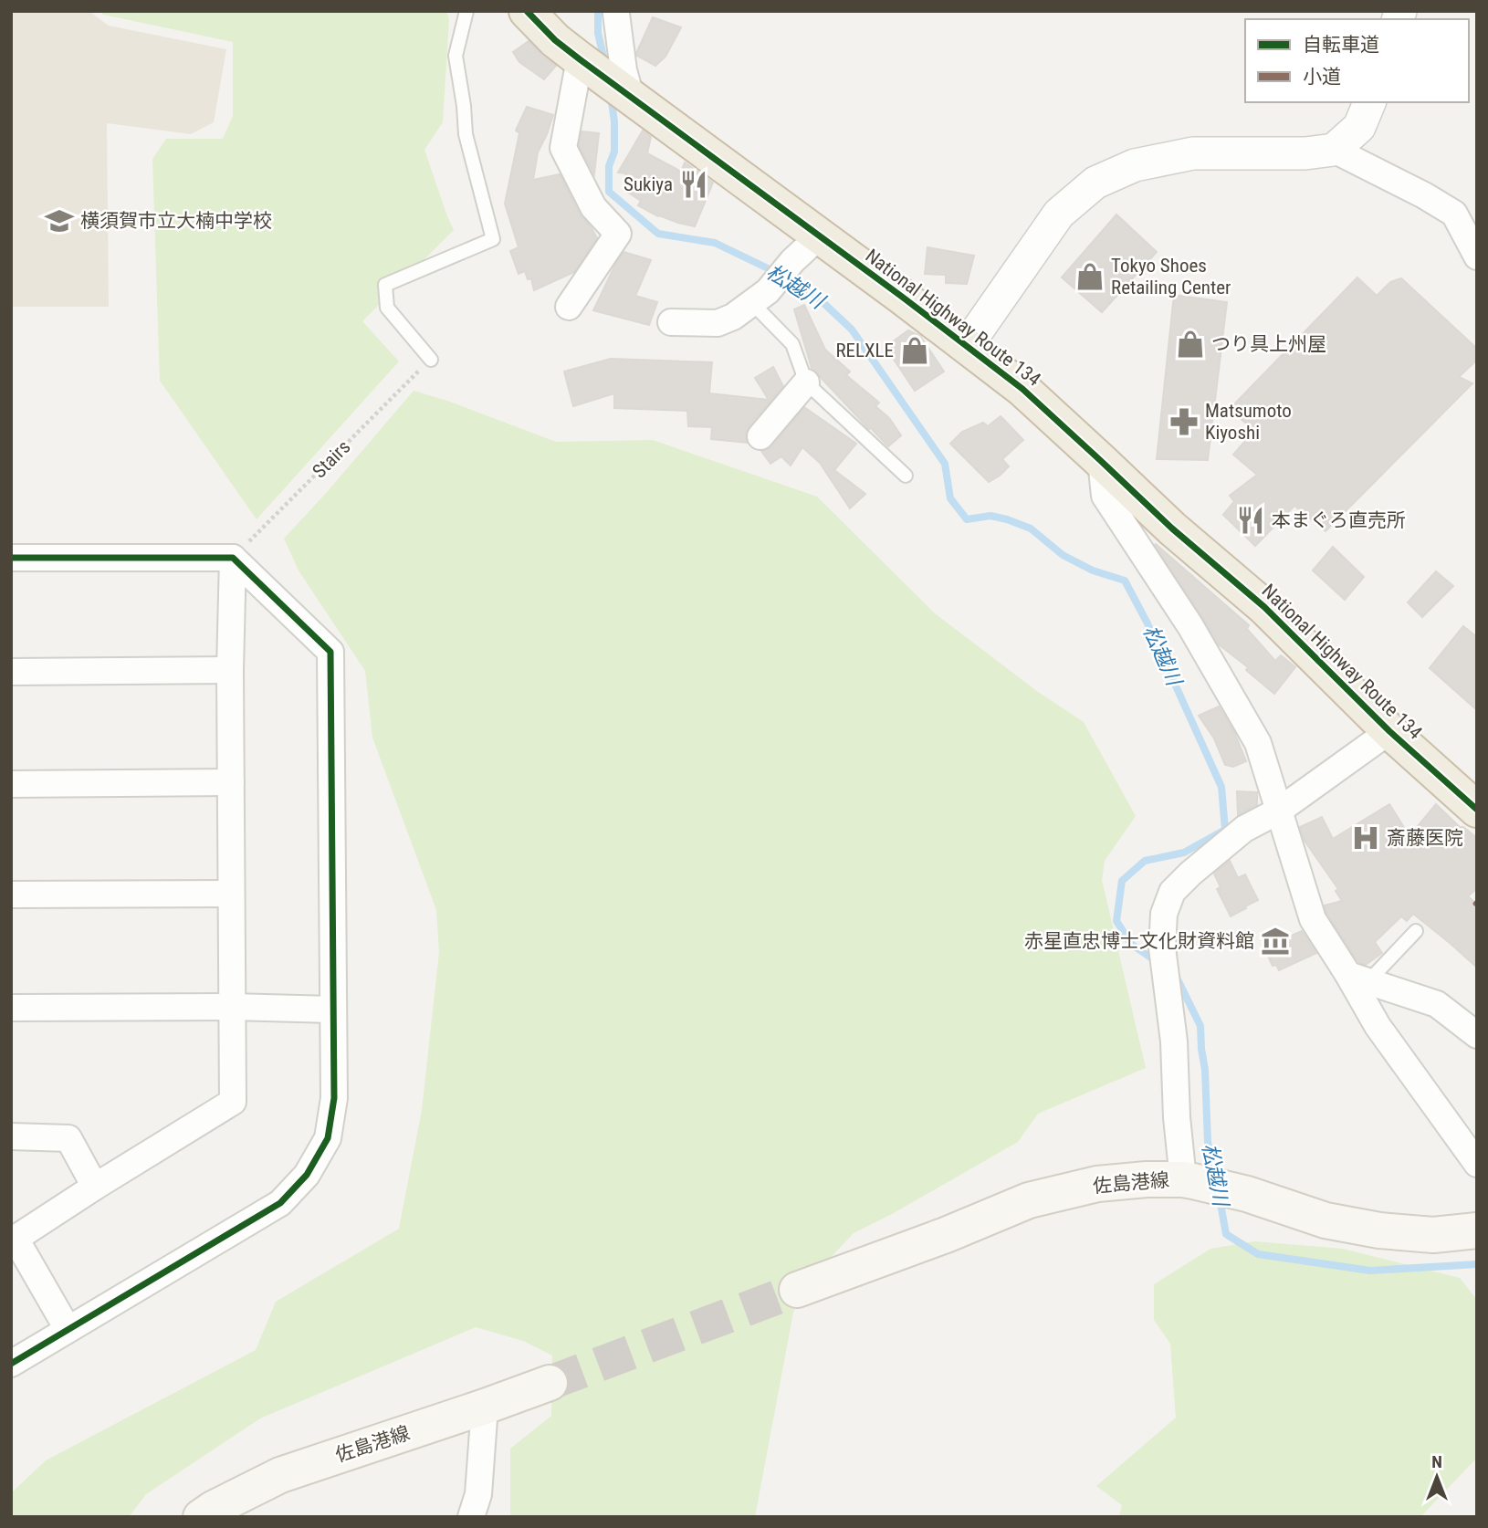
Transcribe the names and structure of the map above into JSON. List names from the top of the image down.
{
  "streets": {
    "highway": ["National Highway Route 134"],
    "main road": ["佐島港線"],
    "path": ["Stairs"]
  },
  "water": ["松越川"],
  "places": {
    "restaurant": ["Sukiya", "本まぐろ直売所"],
    "school or university": ["横須賀市立大楠中学校"],
    "shop": ["Tokyo Shoes Retailing Center", "つり具上州屋", "RELXLE"],
    "pharmacy": ["Matsumoto Kiyoshi"],
    "hospital": ["斎藤医院"],
    "museum": ["赤星直忠博士文化財資料館"]
  },
  "legend": ["自転車道", "小道"],
  "north": "top"
}
